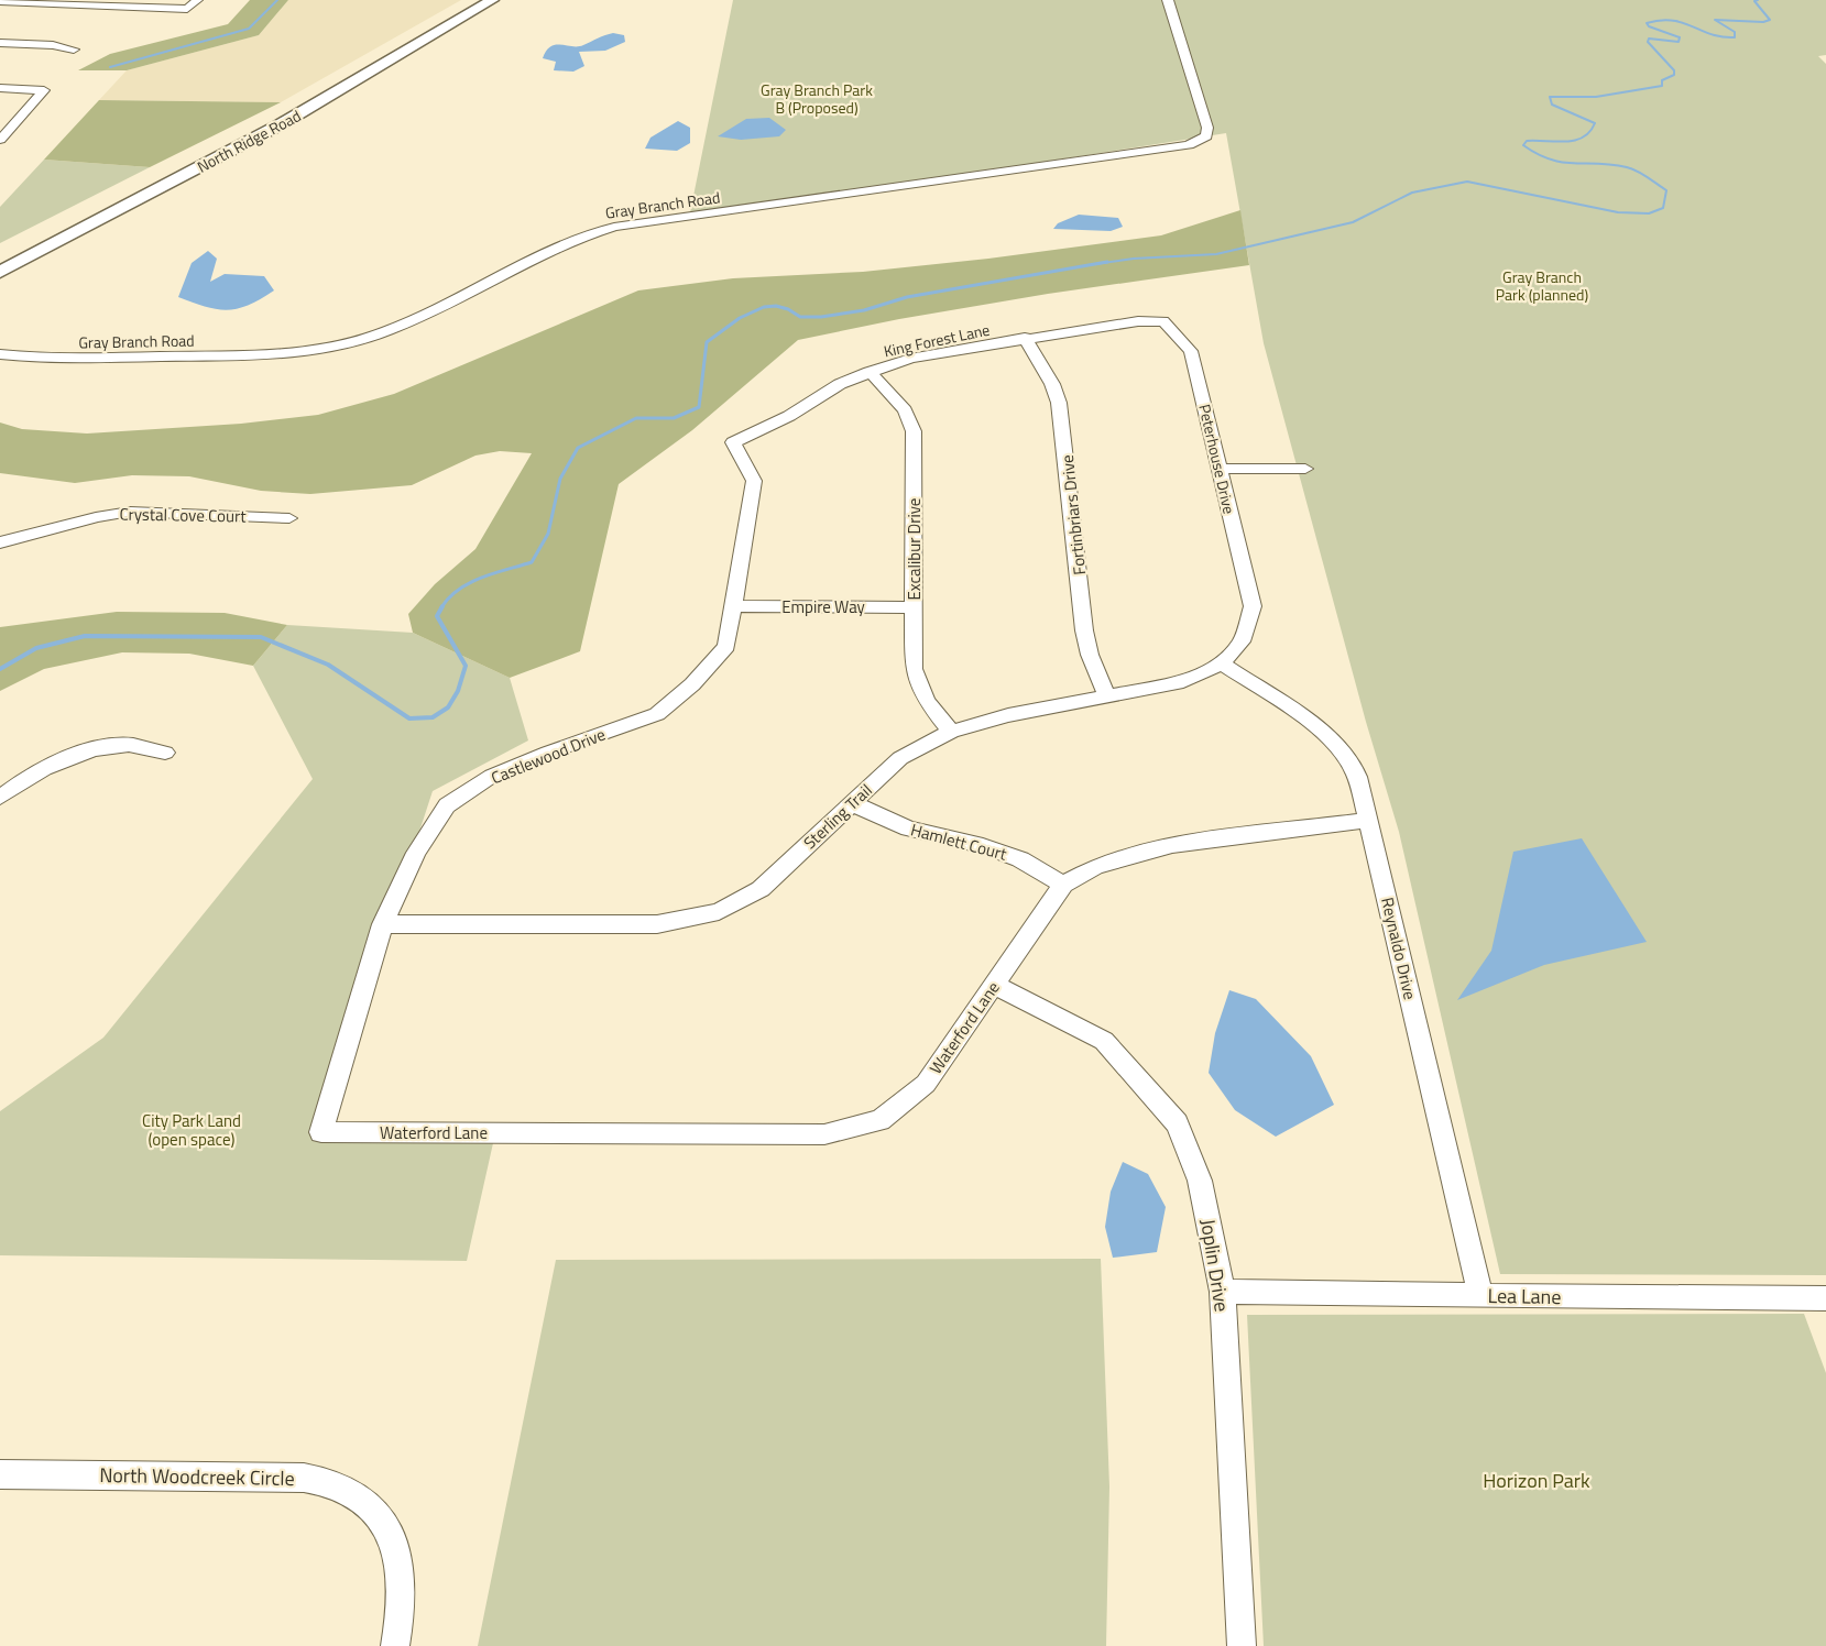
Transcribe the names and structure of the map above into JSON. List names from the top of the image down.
{
  "streets": {
    "main road": ["North Ridge Road"],
    "street": [
      "Gray Branch Road",
      "King Forest Lane",
      "Peterhouse Drive",
      "Crystal Cove Court",
      "Fortinbriars Drive",
      "Excalibur Drive",
      "Empire Way",
      "Castlewood Drive",
      "Sterling Trail",
      "Hamlett Court",
      "Reynaldo Drive",
      "Waterford Lane",
      "Joplin Drive",
      "Lea Lane",
      "North Woodcreek Circle"
    ]
  },
  "crossings": [
    ["King Forest Lane", "Peterhouse Drive"],
    ["King Forest Lane", "Fortinbriars Drive"],
    ["King Forest Lane", "Excalibur Drive"],
    ["King Forest Lane", "Castlewood Drive"],
    ["Peterhouse Drive", "Sterling Trail"],
    ["Fortinbriars Drive", "Sterling Trail"],
    ["Excalibur Drive", "Empire Way"],
    ["Excalibur Drive", "Sterling Trail"],
    ["Empire Way", "Castlewood Drive"],
    ["Castlewood Drive", "Sterling Trail"],
    ["Castlewood Drive", "Waterford Lane"],
    ["Sterling Trail", "Hamlett Court"],
    ["Sterling Trail", "Reynaldo Drive"],
    ["Hamlett Court", "Waterford Lane"],
    ["Reynaldo Drive", "Waterford Lane"],
    ["Reynaldo Drive", "Lea Lane"],
    ["Waterford Lane", "Joplin Drive"],
    ["Joplin Drive", "Lea Lane"]
  ],
  "parks": [
    "Gray Branch Park B (Proposed)",
    "Gray Branch Park (planned)",
    "City Park Land (open space)",
    "Horizon Park"
  ]
}
